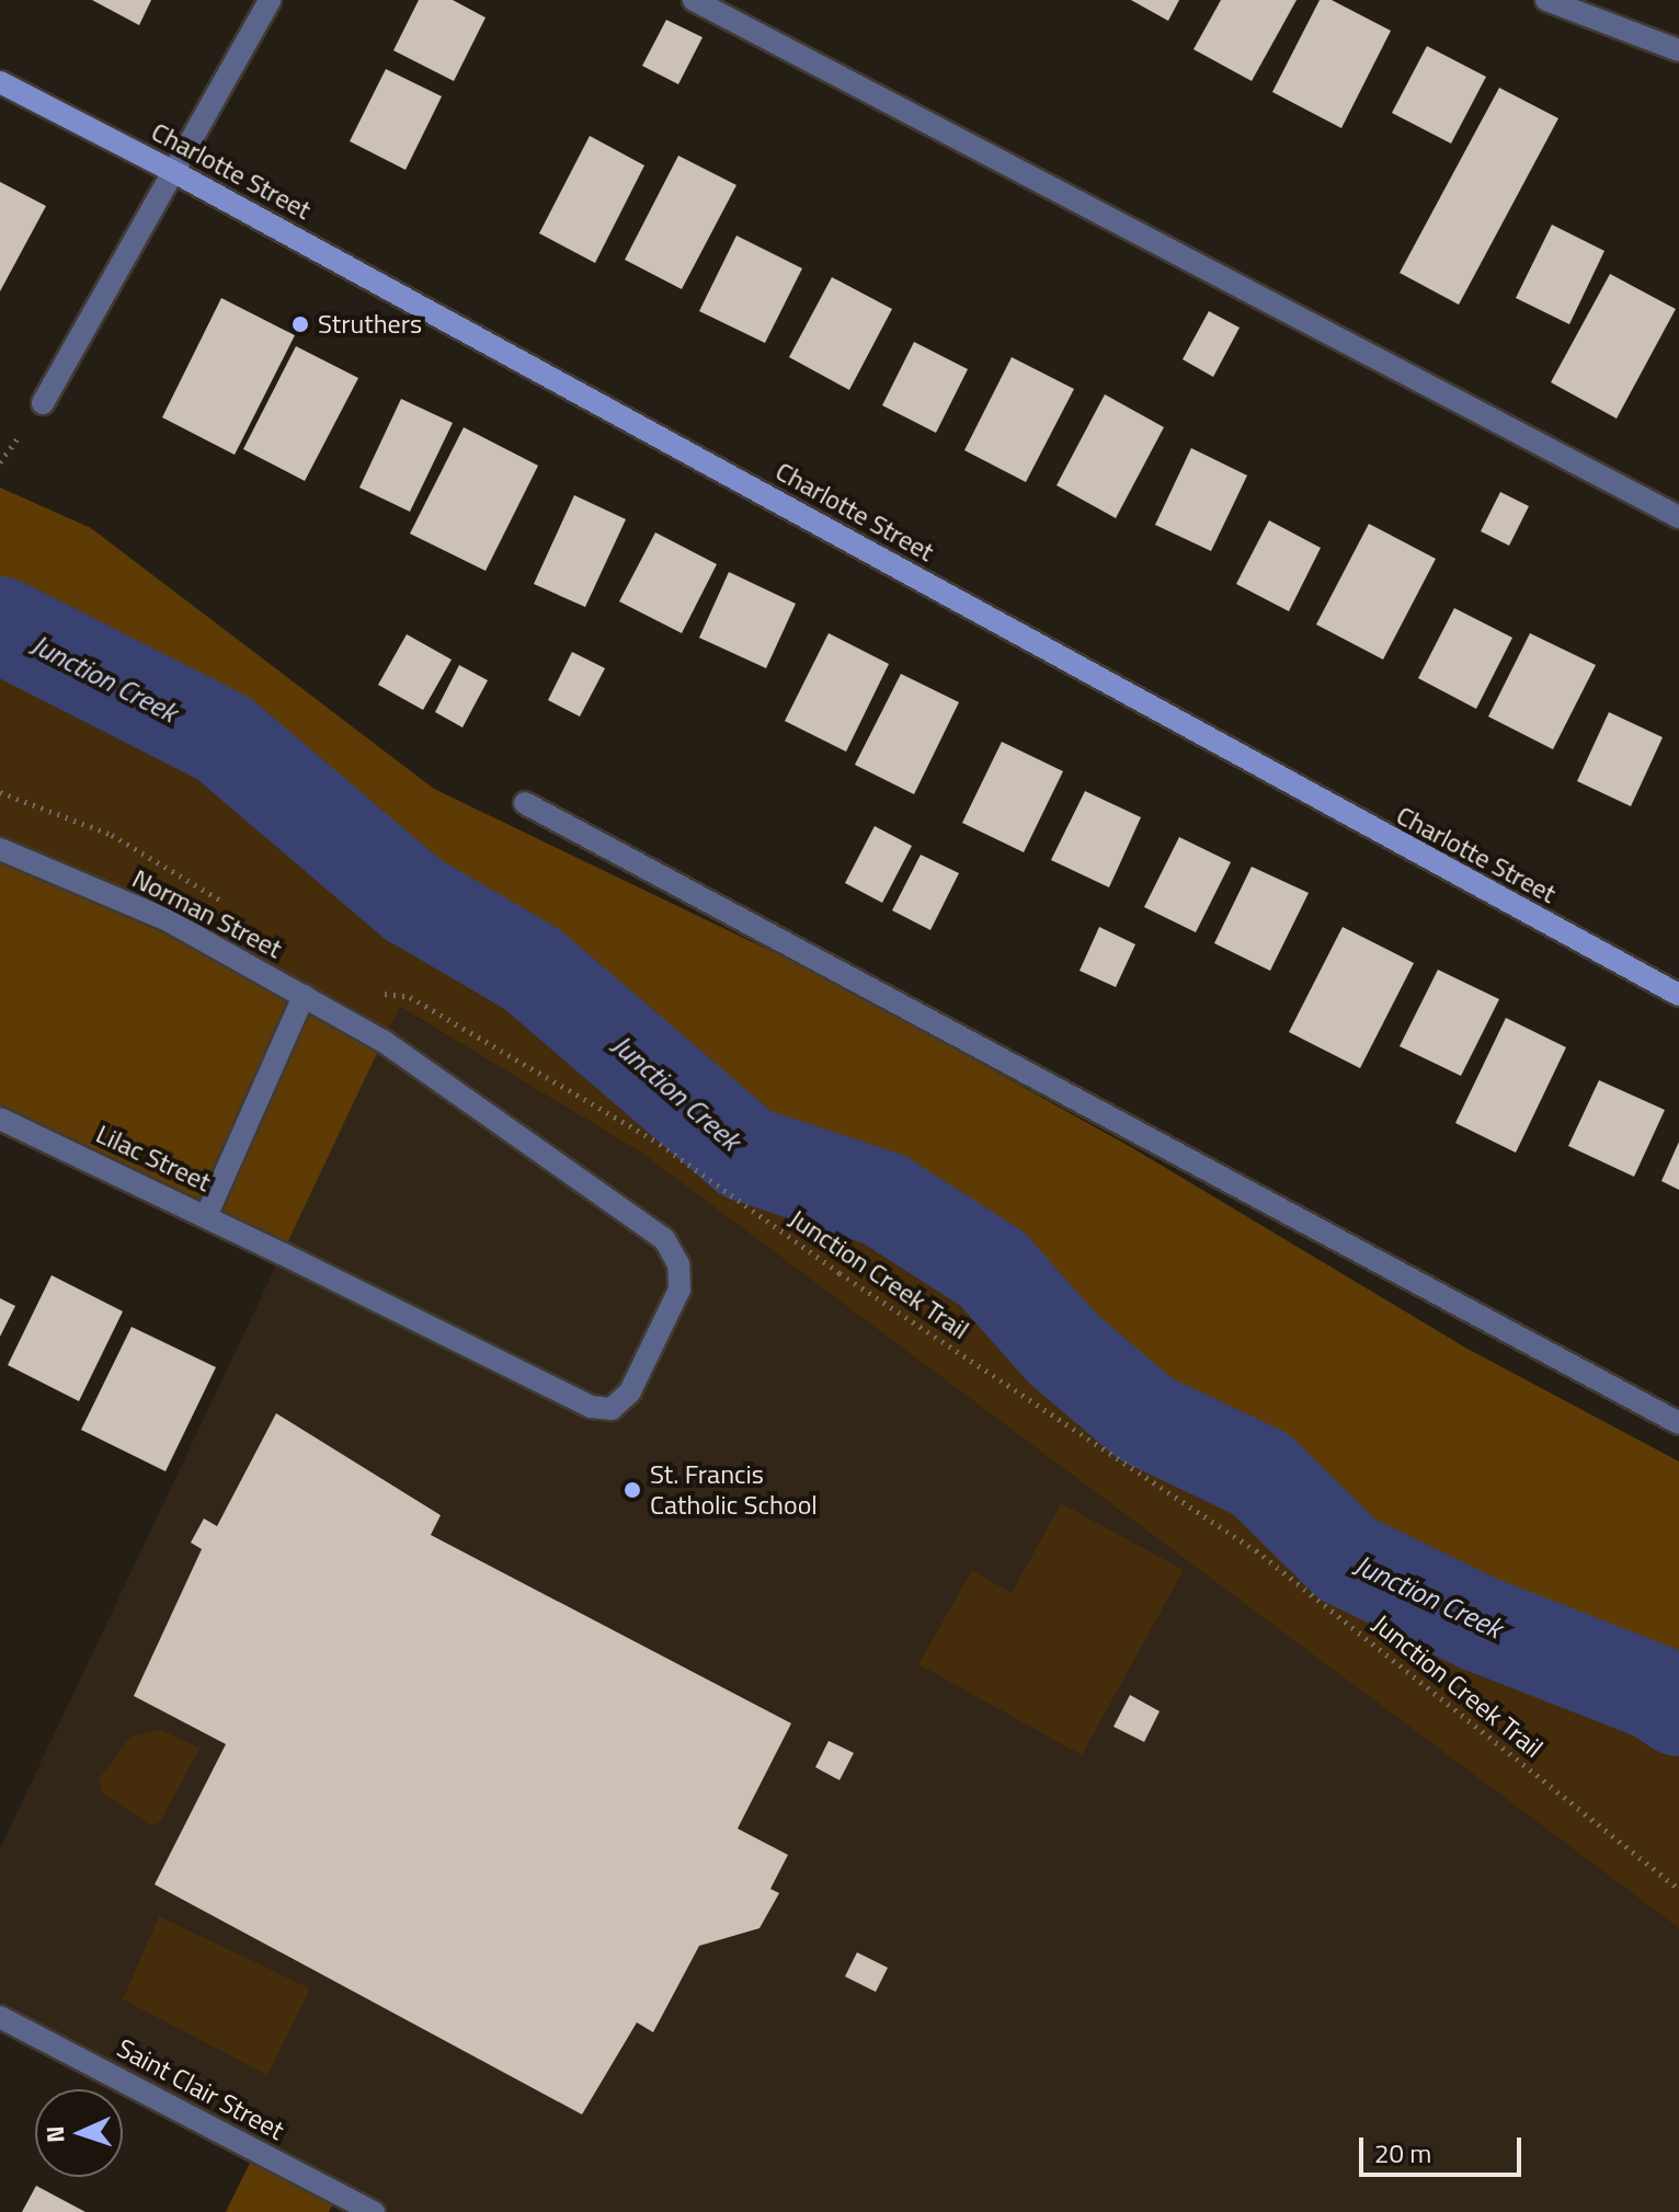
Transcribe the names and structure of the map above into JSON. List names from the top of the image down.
{
  "streets": {
    "street": [
      "Charlotte Street",
      "Norman Street",
      "Lilac Street",
      "Saint Clair Street"
    ],
    "path": ["Junction Creek Trail"]
  },
  "crossings": [
    ["Norman Street", "Lilac Street"]
  ],
  "water": ["Junction Creek"],
  "places": ["Struthers", "St. Francis Catholic School"],
  "scale_bar": "20 m",
  "north": "left"
}
